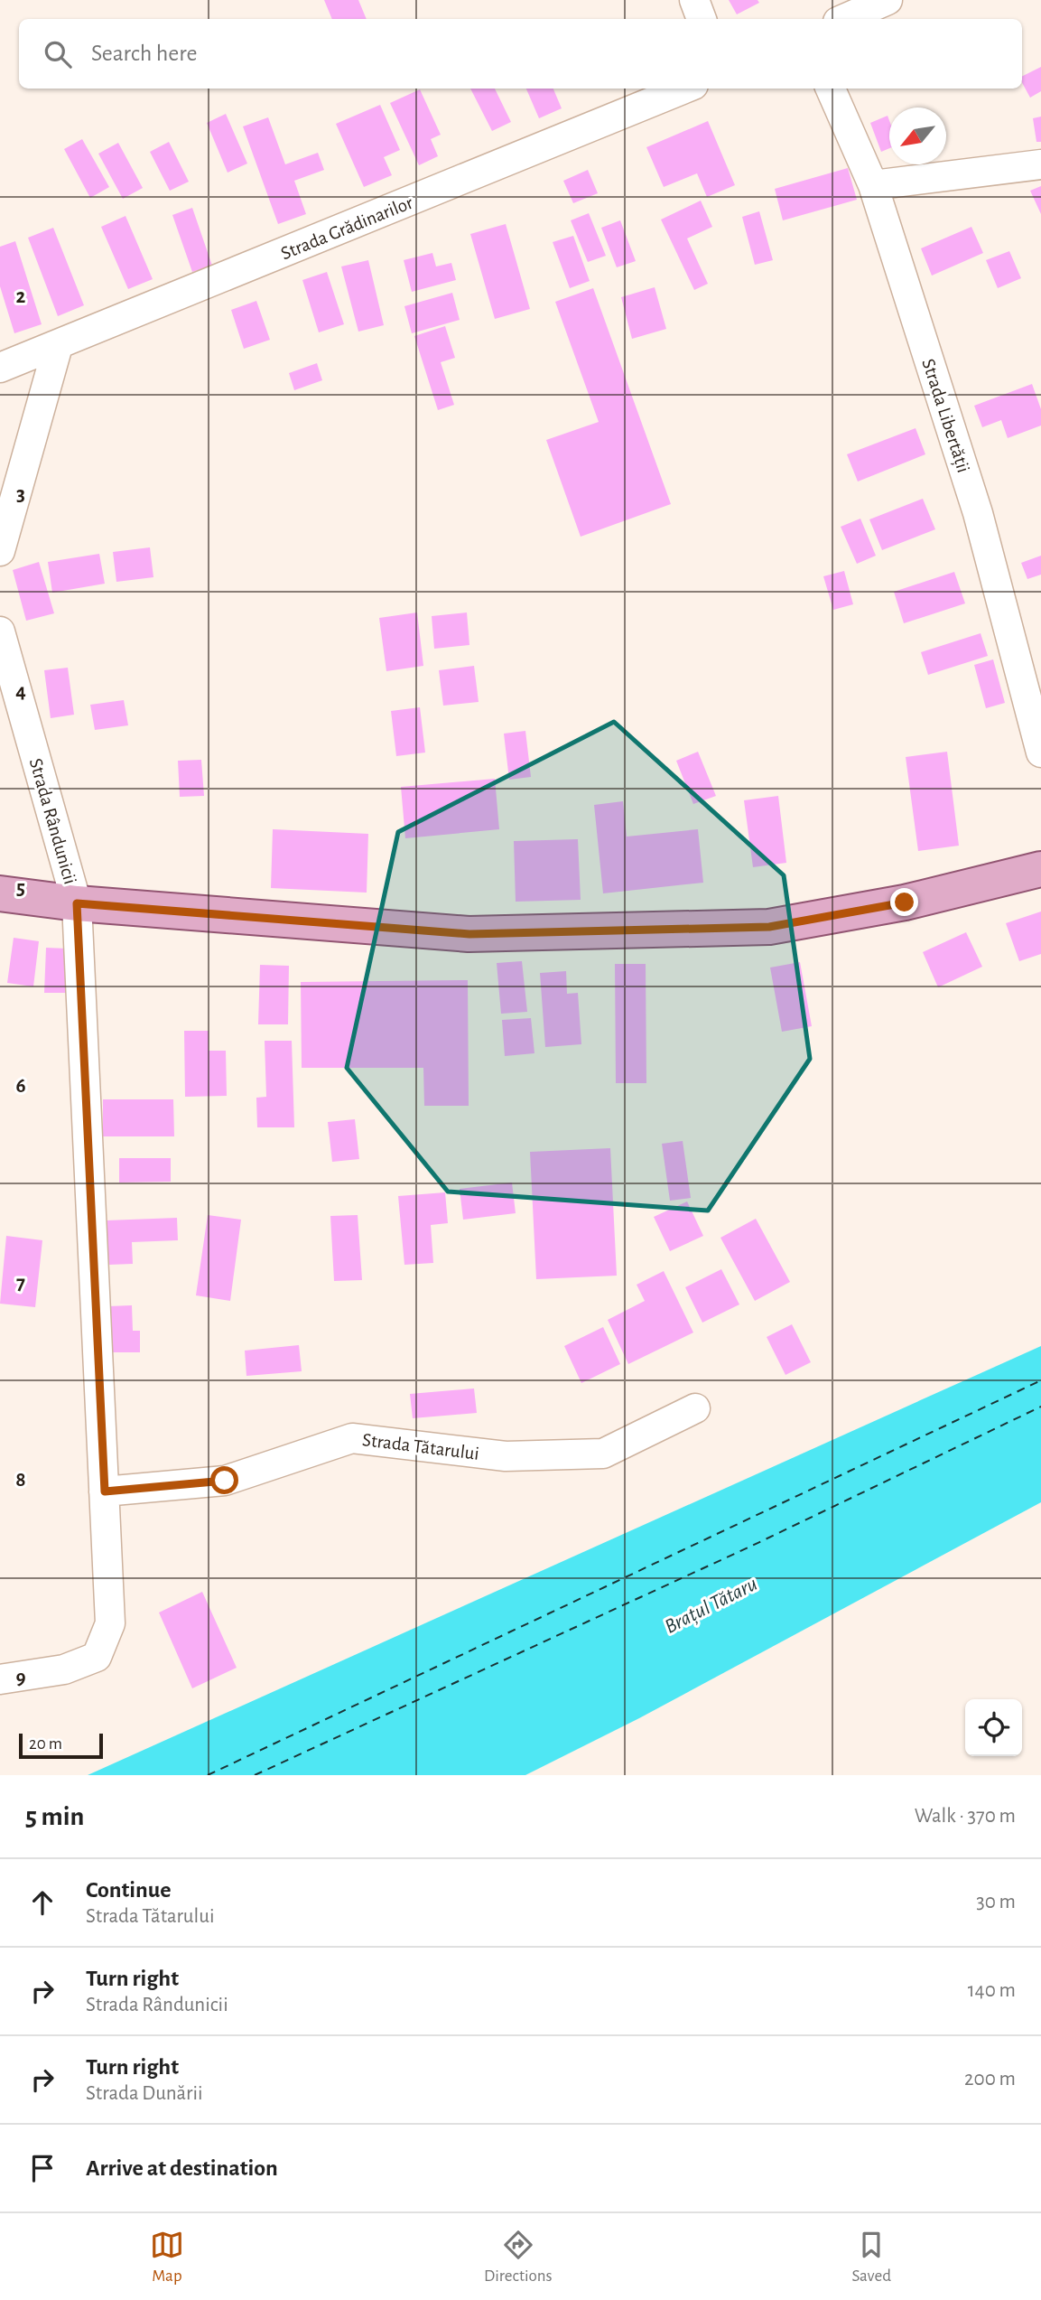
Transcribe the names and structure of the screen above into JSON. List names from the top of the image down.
{
  "streets": {
    "street": [
      "Strada Grădinarilor",
      "Strada Libertății",
      "Strada Rândunicii",
      "Strada Tătarului"
    ]
  },
  "crossings": [
    ["Strada Rândunicii", "Strada Tătarului"]
  ],
  "water": ["Brațul Tătaru"],
  "scale_bar": "20 m",
  "north": "bottom left",
  "page": {
    "search": "Search here",
    "scale": "20 m",
    "heading": ["5 min", "Walk · 370 m"],
    "list": [
      ["Continue", "Strada Tătarului", "30 m"],
      ["Turn right", "Strada Rândunicii", "140 m"],
      ["Turn right", "Strada Dunării", "200 m"],
      "Arrive at destination"
    ],
    "nav": ["Map", "Directions", "Saved"]
  },
  "grid": {
    "rows": [
      "2",
      "3",
      "4",
      "5",
      "6",
      "7",
      "8",
      "9"
    ]
  }
}
